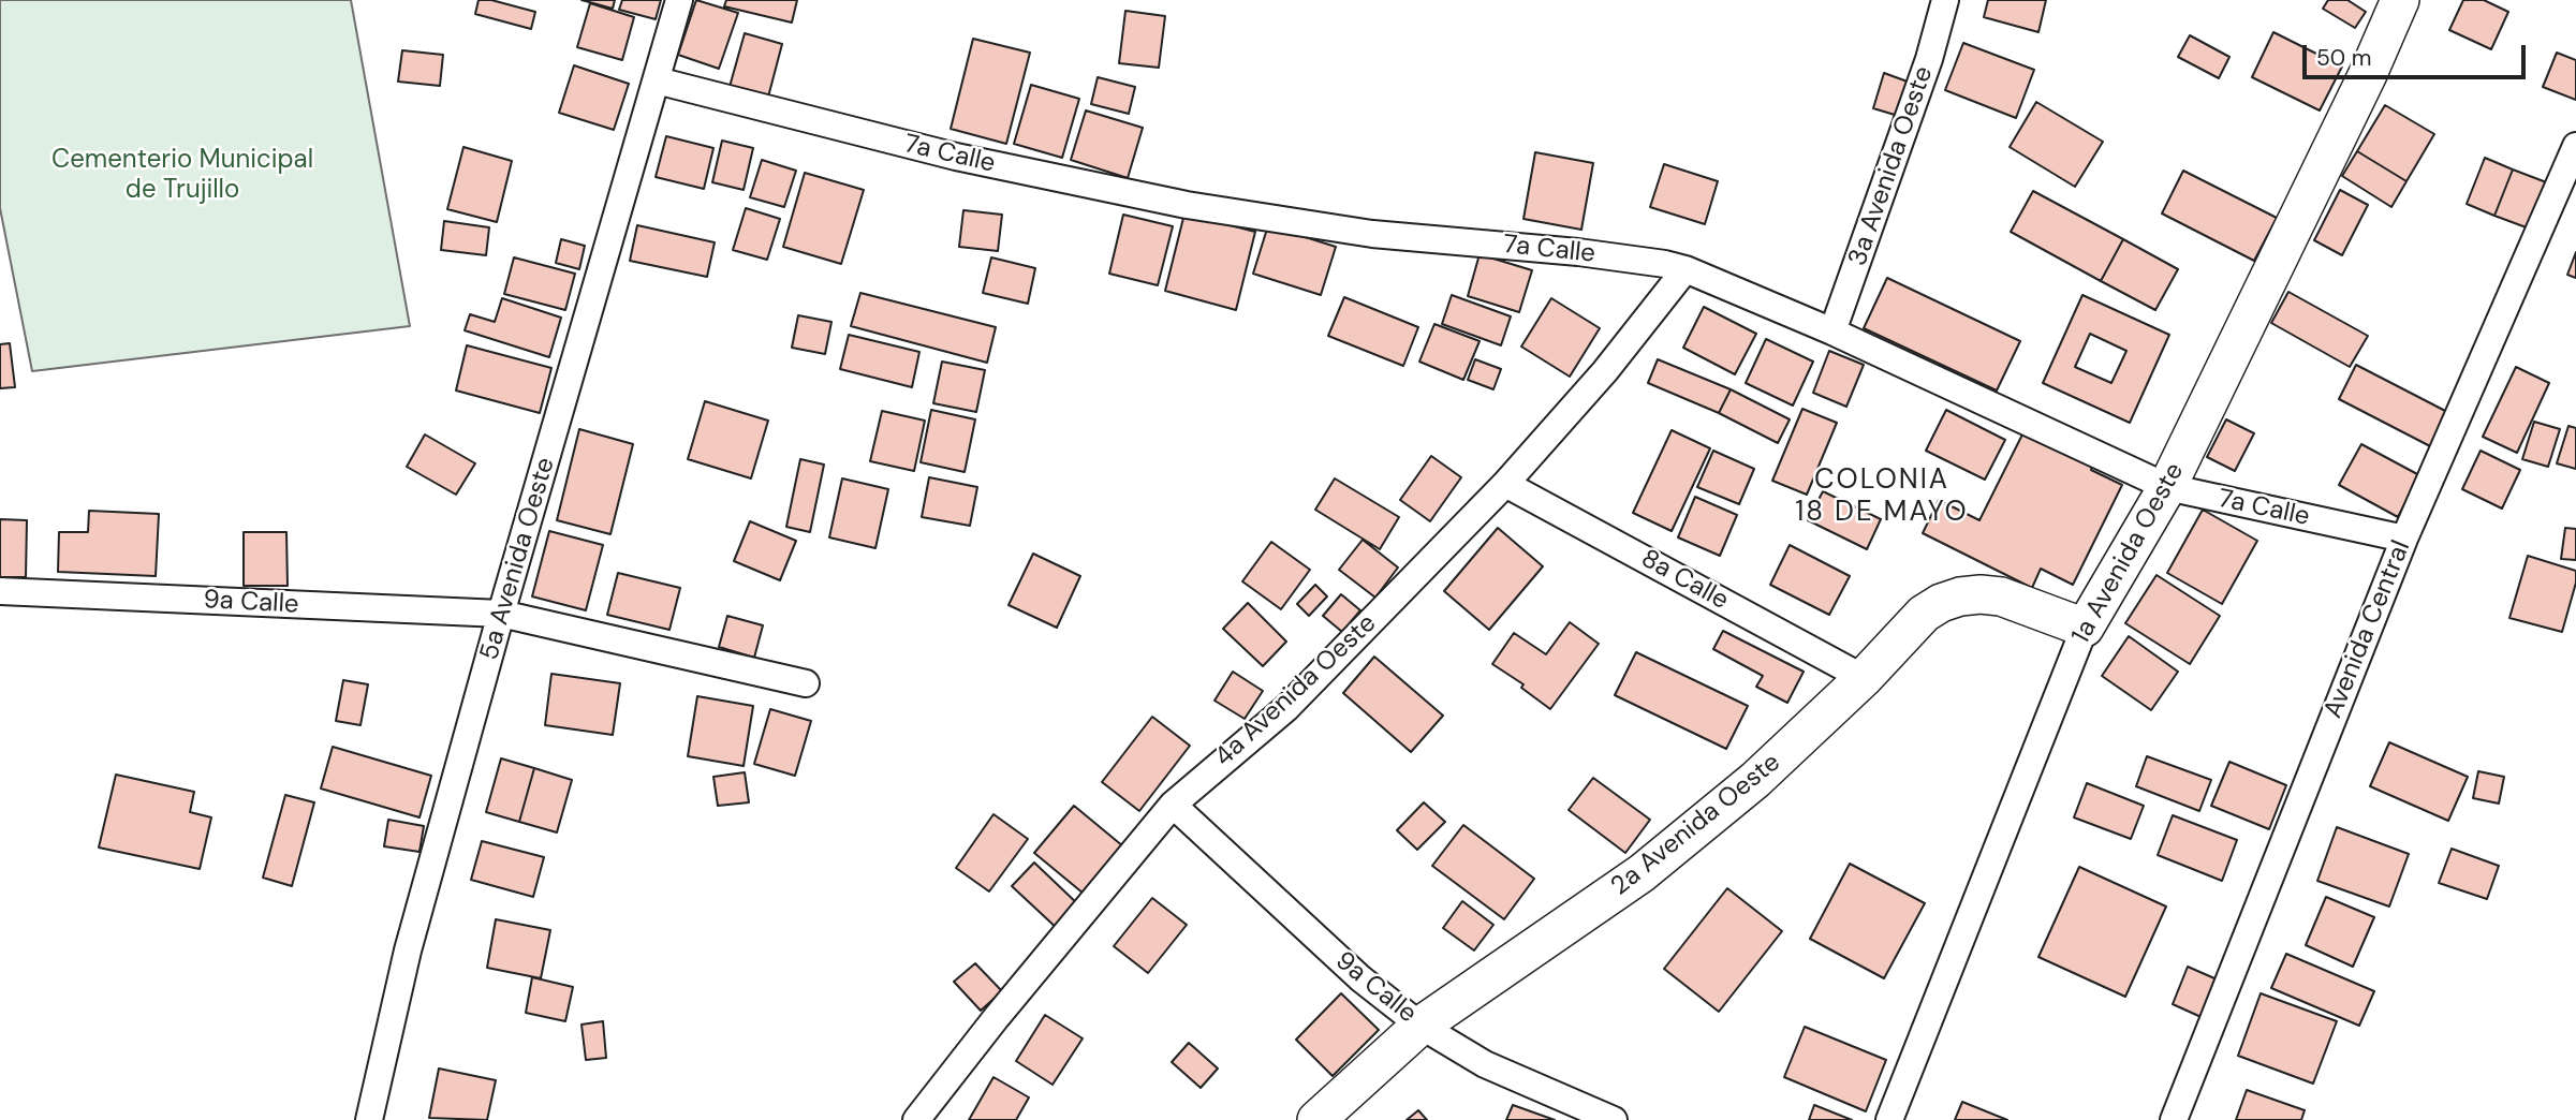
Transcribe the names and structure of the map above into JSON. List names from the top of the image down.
{
  "streets": {
    "street": [
      "7a Calle",
      "3a Avenida Oeste",
      "1a Avenida Oeste",
      "5a Avenida Oeste",
      "8a Calle",
      "9a Calle",
      "Avenida Central",
      "4a Avenida Oeste",
      "2a Avenida Oeste"
    ]
  },
  "crossings": [
    ["7a Calle", "3a Avenida Oeste"],
    ["7a Calle", "1a Avenida Oeste"],
    ["7a Calle", "5a Avenida Oeste"],
    ["7a Calle", "Avenida Central"],
    ["7a Calle", "4a Avenida Oeste"],
    ["1a Avenida Oeste", "2a Avenida Oeste"],
    ["5a Avenida Oeste", "9a Calle"],
    ["8a Calle", "4a Avenida Oeste"],
    ["8a Calle", "2a Avenida Oeste"],
    ["9a Calle", "4a Avenida Oeste"],
    ["9a Calle", "2a Avenida Oeste"]
  ],
  "districts": ["COLONIA 18 DE MAYO"],
  "parks": ["Cementerio Municipal de Trujillo"],
  "scale_bar": "50 m"
}
